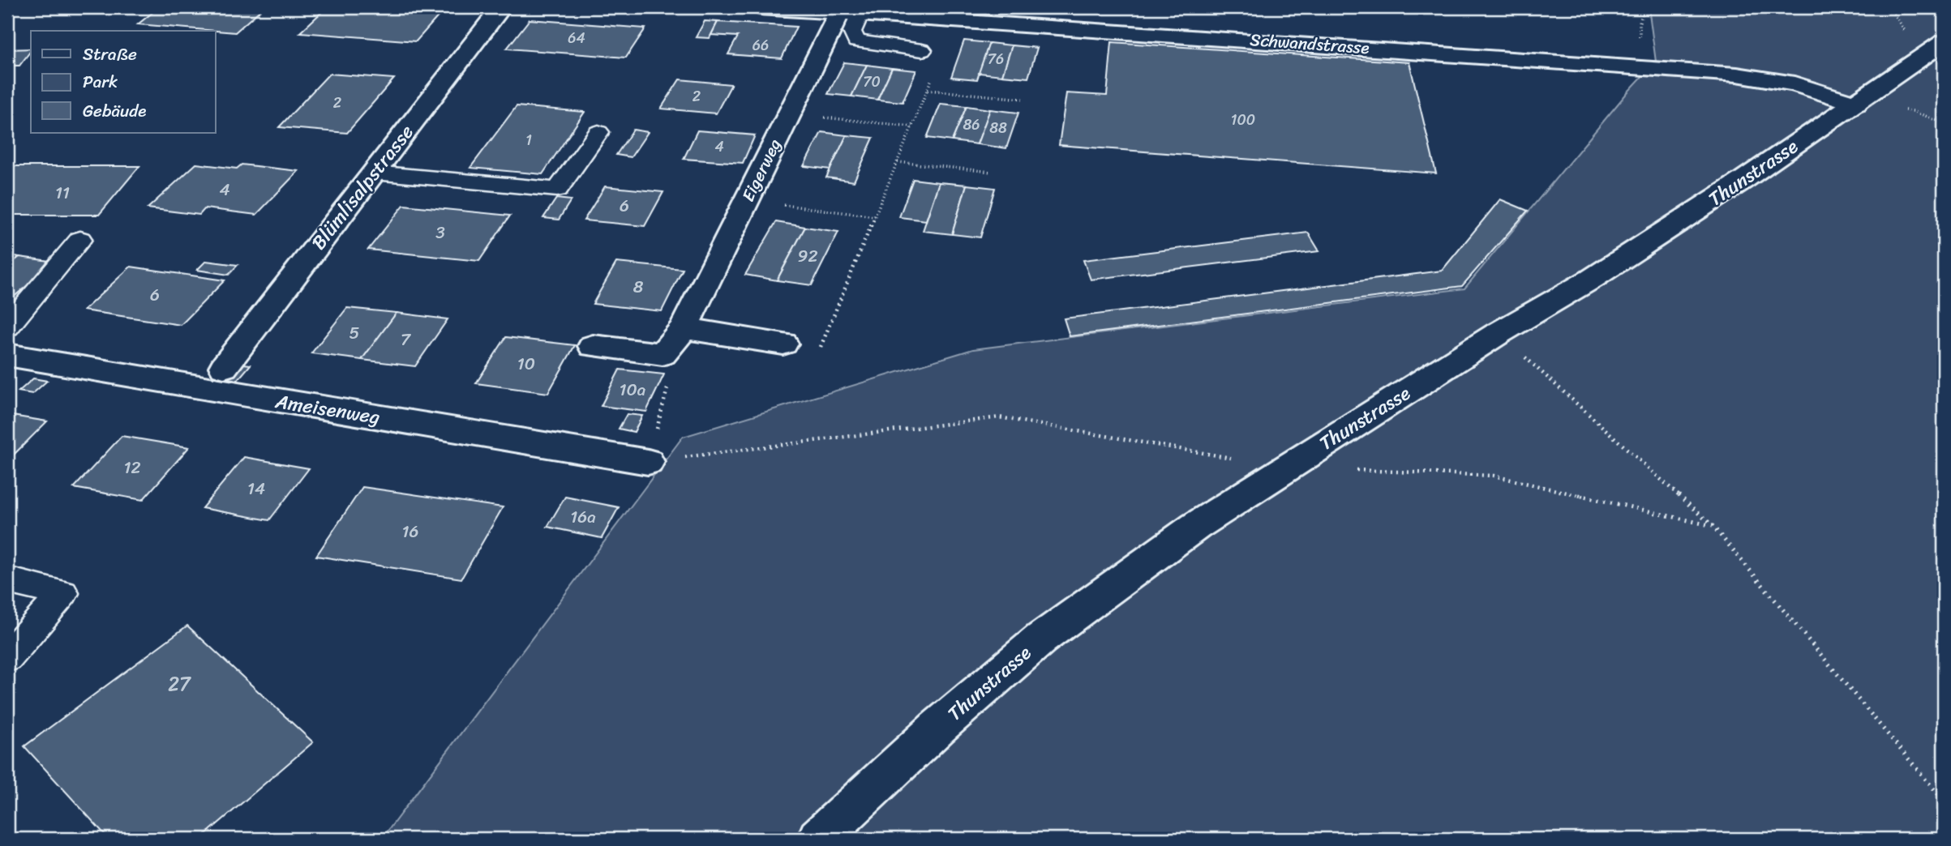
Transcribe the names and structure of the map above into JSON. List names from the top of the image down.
{
  "streets": {
    "street": [
      "Schwandstrasse",
      "Eigerweg",
      "Thunstrasse",
      "Blümlisalpstrasse",
      "Ameisenweg"
    ]
  },
  "crossings": [
    ["Schwandstrasse", "Eigerweg"],
    ["Schwandstrasse", "Thunstrasse"]
  ],
  "house_numbers": [
    "64",
    "66",
    "76",
    "70",
    "2",
    "2",
    "100",
    "86",
    "88",
    "1",
    "4",
    "4",
    "11",
    "6",
    "3",
    "92",
    "8",
    "6",
    "5",
    "7",
    "10",
    "10a",
    "12",
    "14",
    "16a",
    "16",
    "27"
  ],
  "legend": ["Straße", "Park", "Gebäude"]
}
